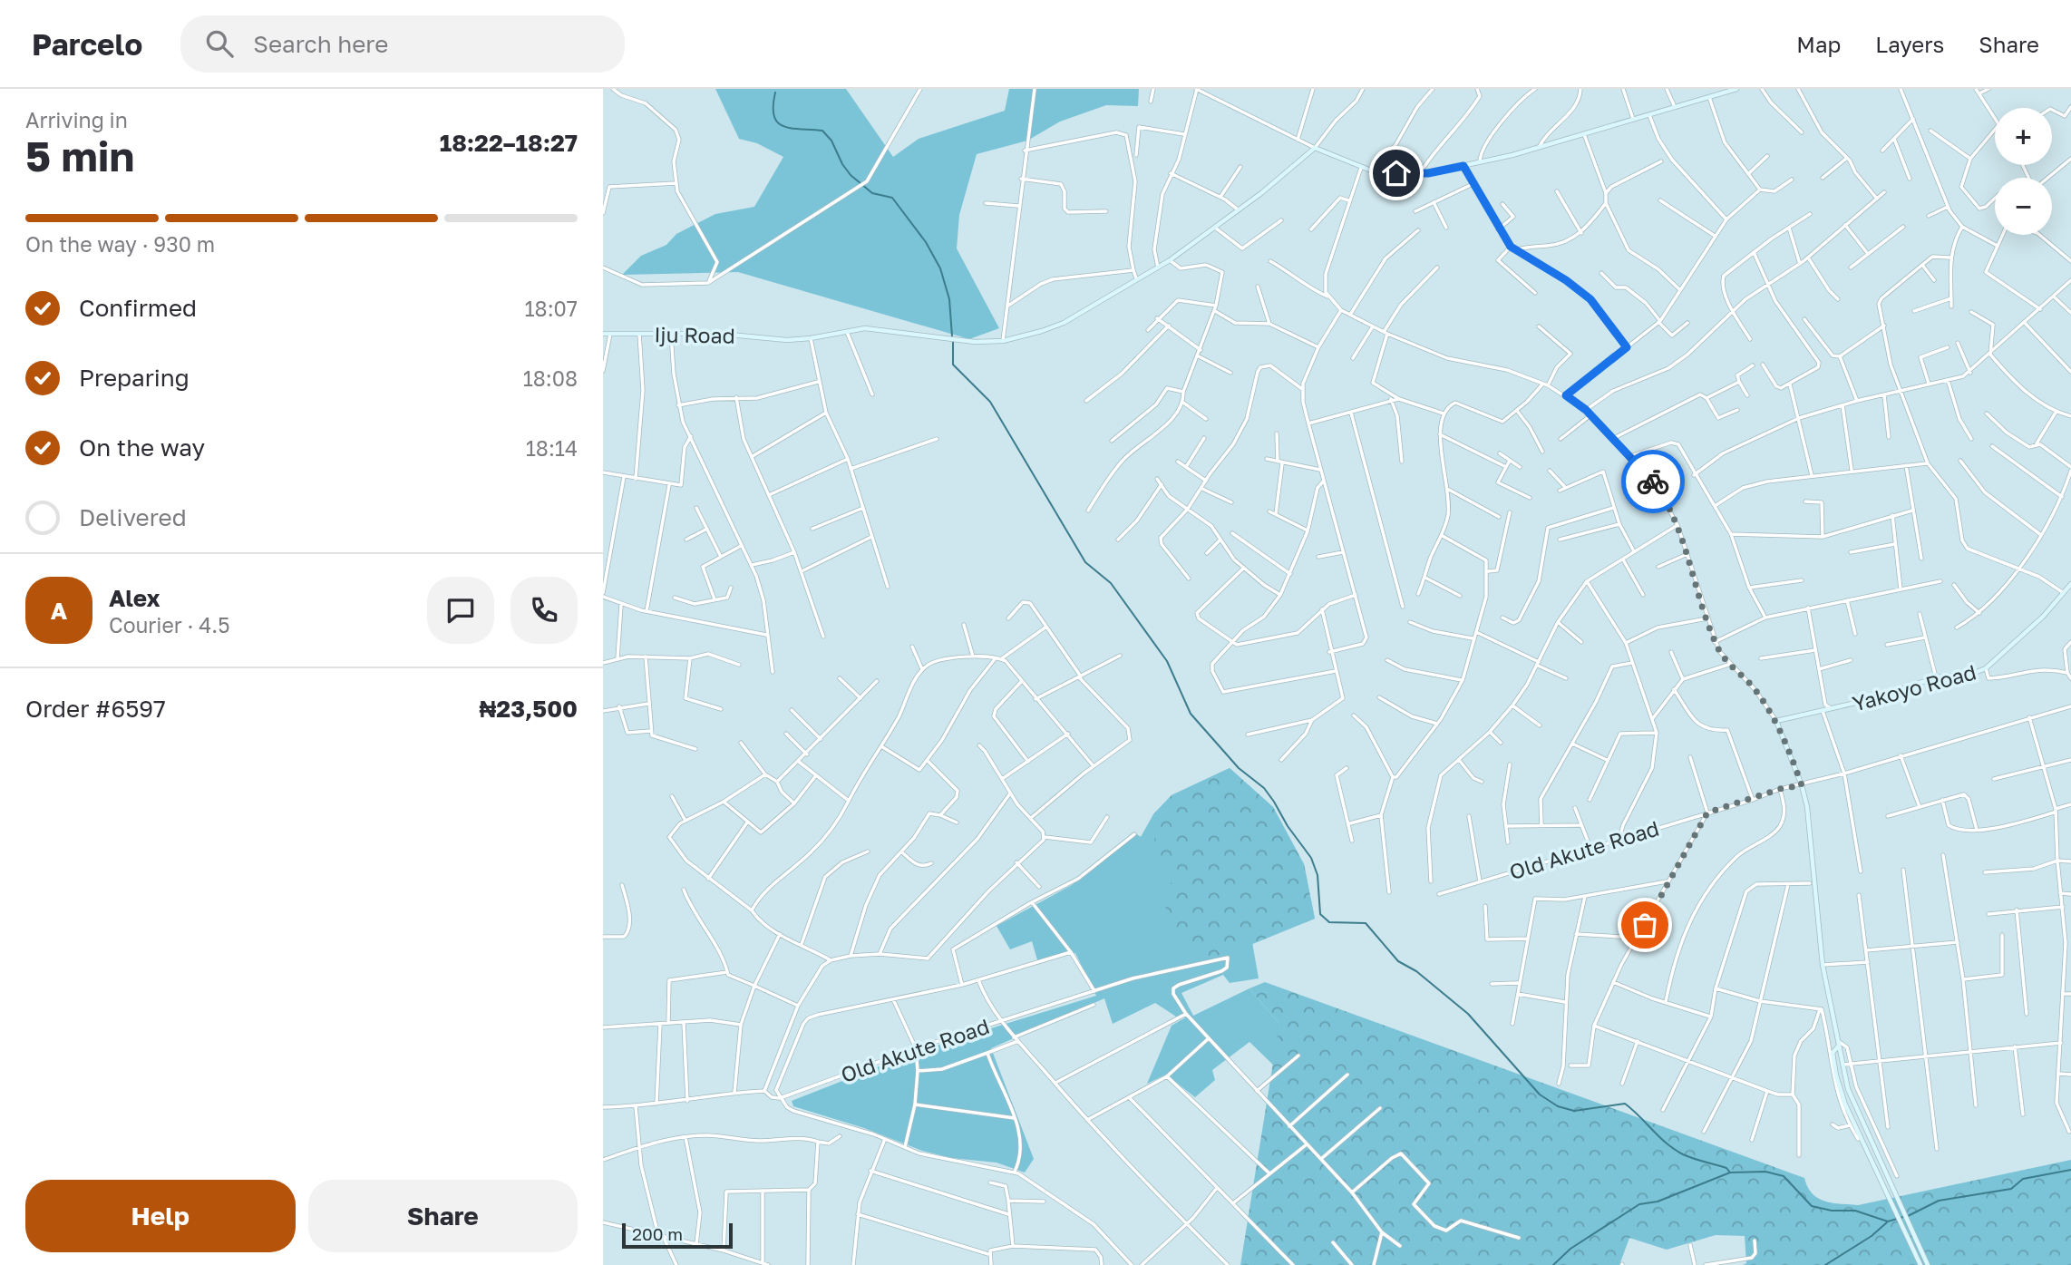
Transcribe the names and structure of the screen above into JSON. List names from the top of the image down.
{
  "streets": {
    "main road": ["Iju Road", "Yakoyo Road"],
    "street": ["Old Akute Road"]
  },
  "scale_bar": "200 m",
  "page": {
    "header": "Parcelo",
    "search": "Search here",
    "nav": ["Map", "Layers", "Share"],
    "heading": ["5 min", "Arriving in", "18:22–18:27"],
    "panel": [
      "Alex",
      "Courier · 4.5",
      "Order #6597",
      "₦23,500"
    ],
    "map_buttons": ["+", "−"],
    "bar": "On the way · 930 m",
    "list": [
      ["Confirmed", "18:07"],
      ["Preparing", "18:08"],
      ["On the way", "18:14"],
      "Delivered"
    ],
    "round": "A",
    "buttons": ["Help", "Share"],
    "scale": "200 m"
  }
}
